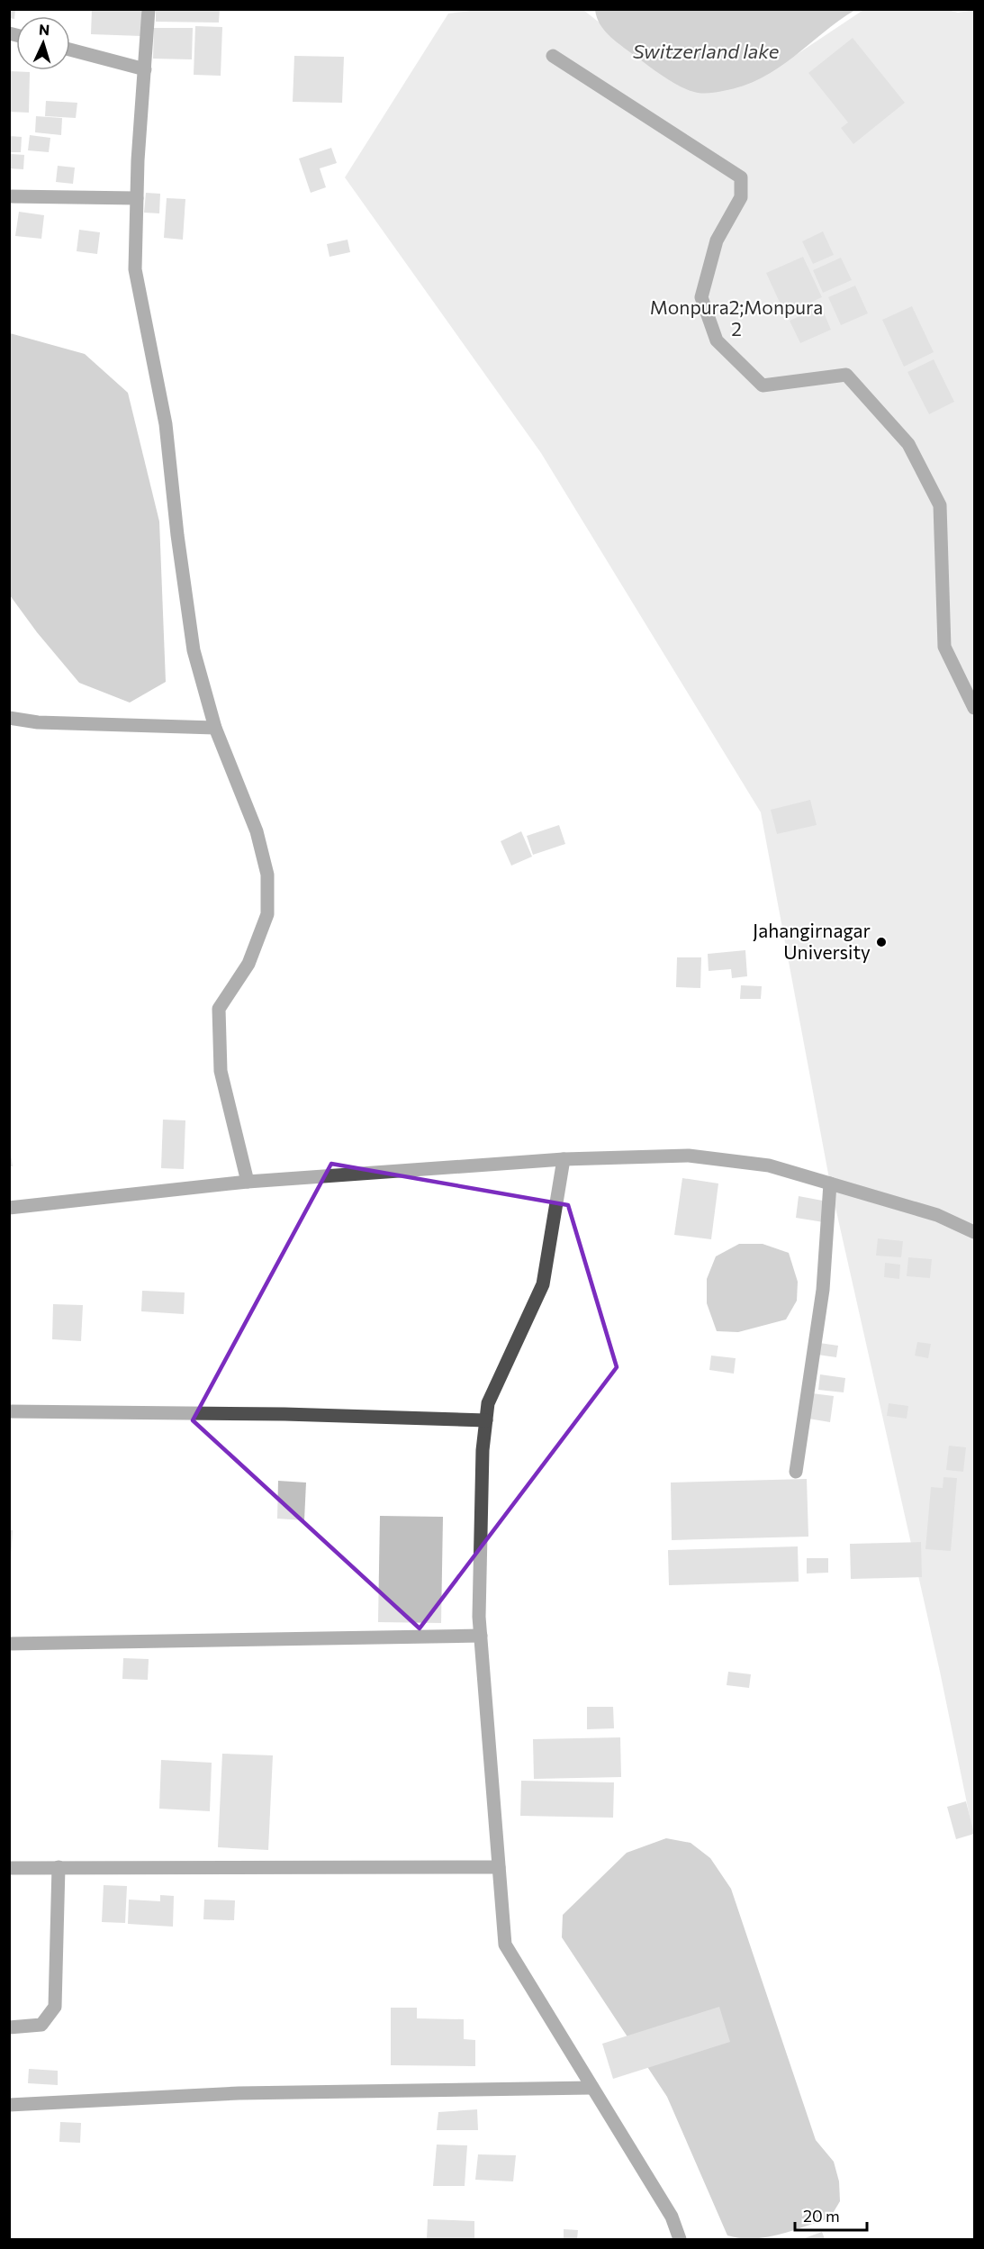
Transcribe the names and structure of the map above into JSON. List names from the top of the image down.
{
  "water": ["Switzerland lake"],
  "parks": ["Monpura2;Monpura 2"],
  "places": ["Jahangirnagar University"],
  "scale_bar": "20 m",
  "north": "top"
}
